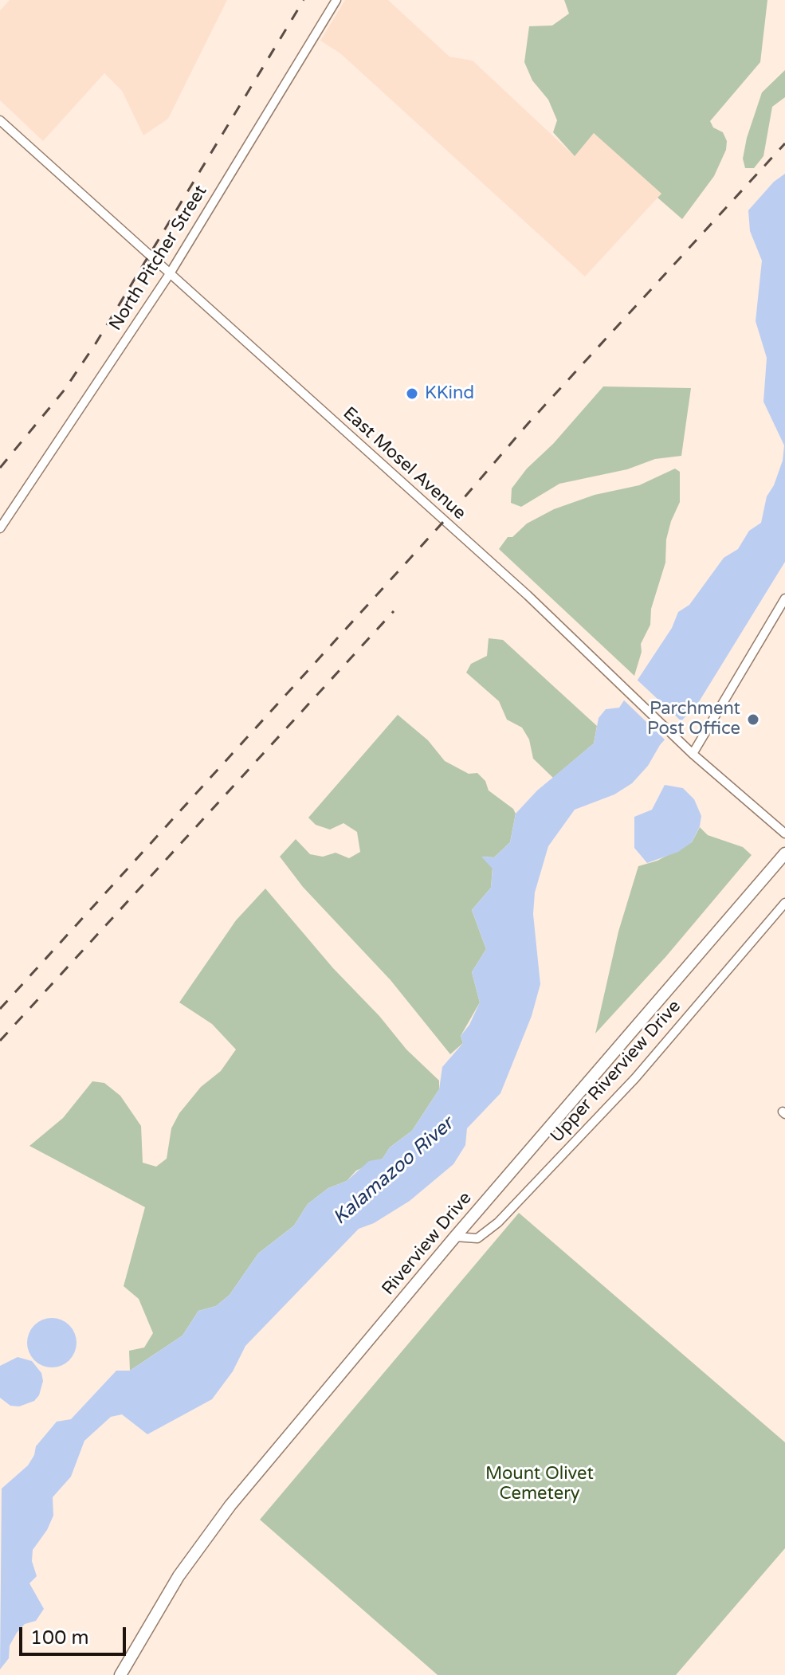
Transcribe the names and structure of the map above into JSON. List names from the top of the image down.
{
  "streets": {
    "street": [
      "North Pitcher Street",
      "East Mosel Avenue",
      "Upper Riverview Drive",
      "Riverview Drive"
    ]
  },
  "crossings": [
    ["North Pitcher Street", "East Mosel Avenue"],
    ["Upper Riverview Drive", "Riverview Drive"]
  ],
  "water": ["Kalamazoo River"],
  "parks": ["Mount Olivet Cemetery"],
  "places": ["KKind", "Parchment Post Office"],
  "scale_bar": "100 m"
}
